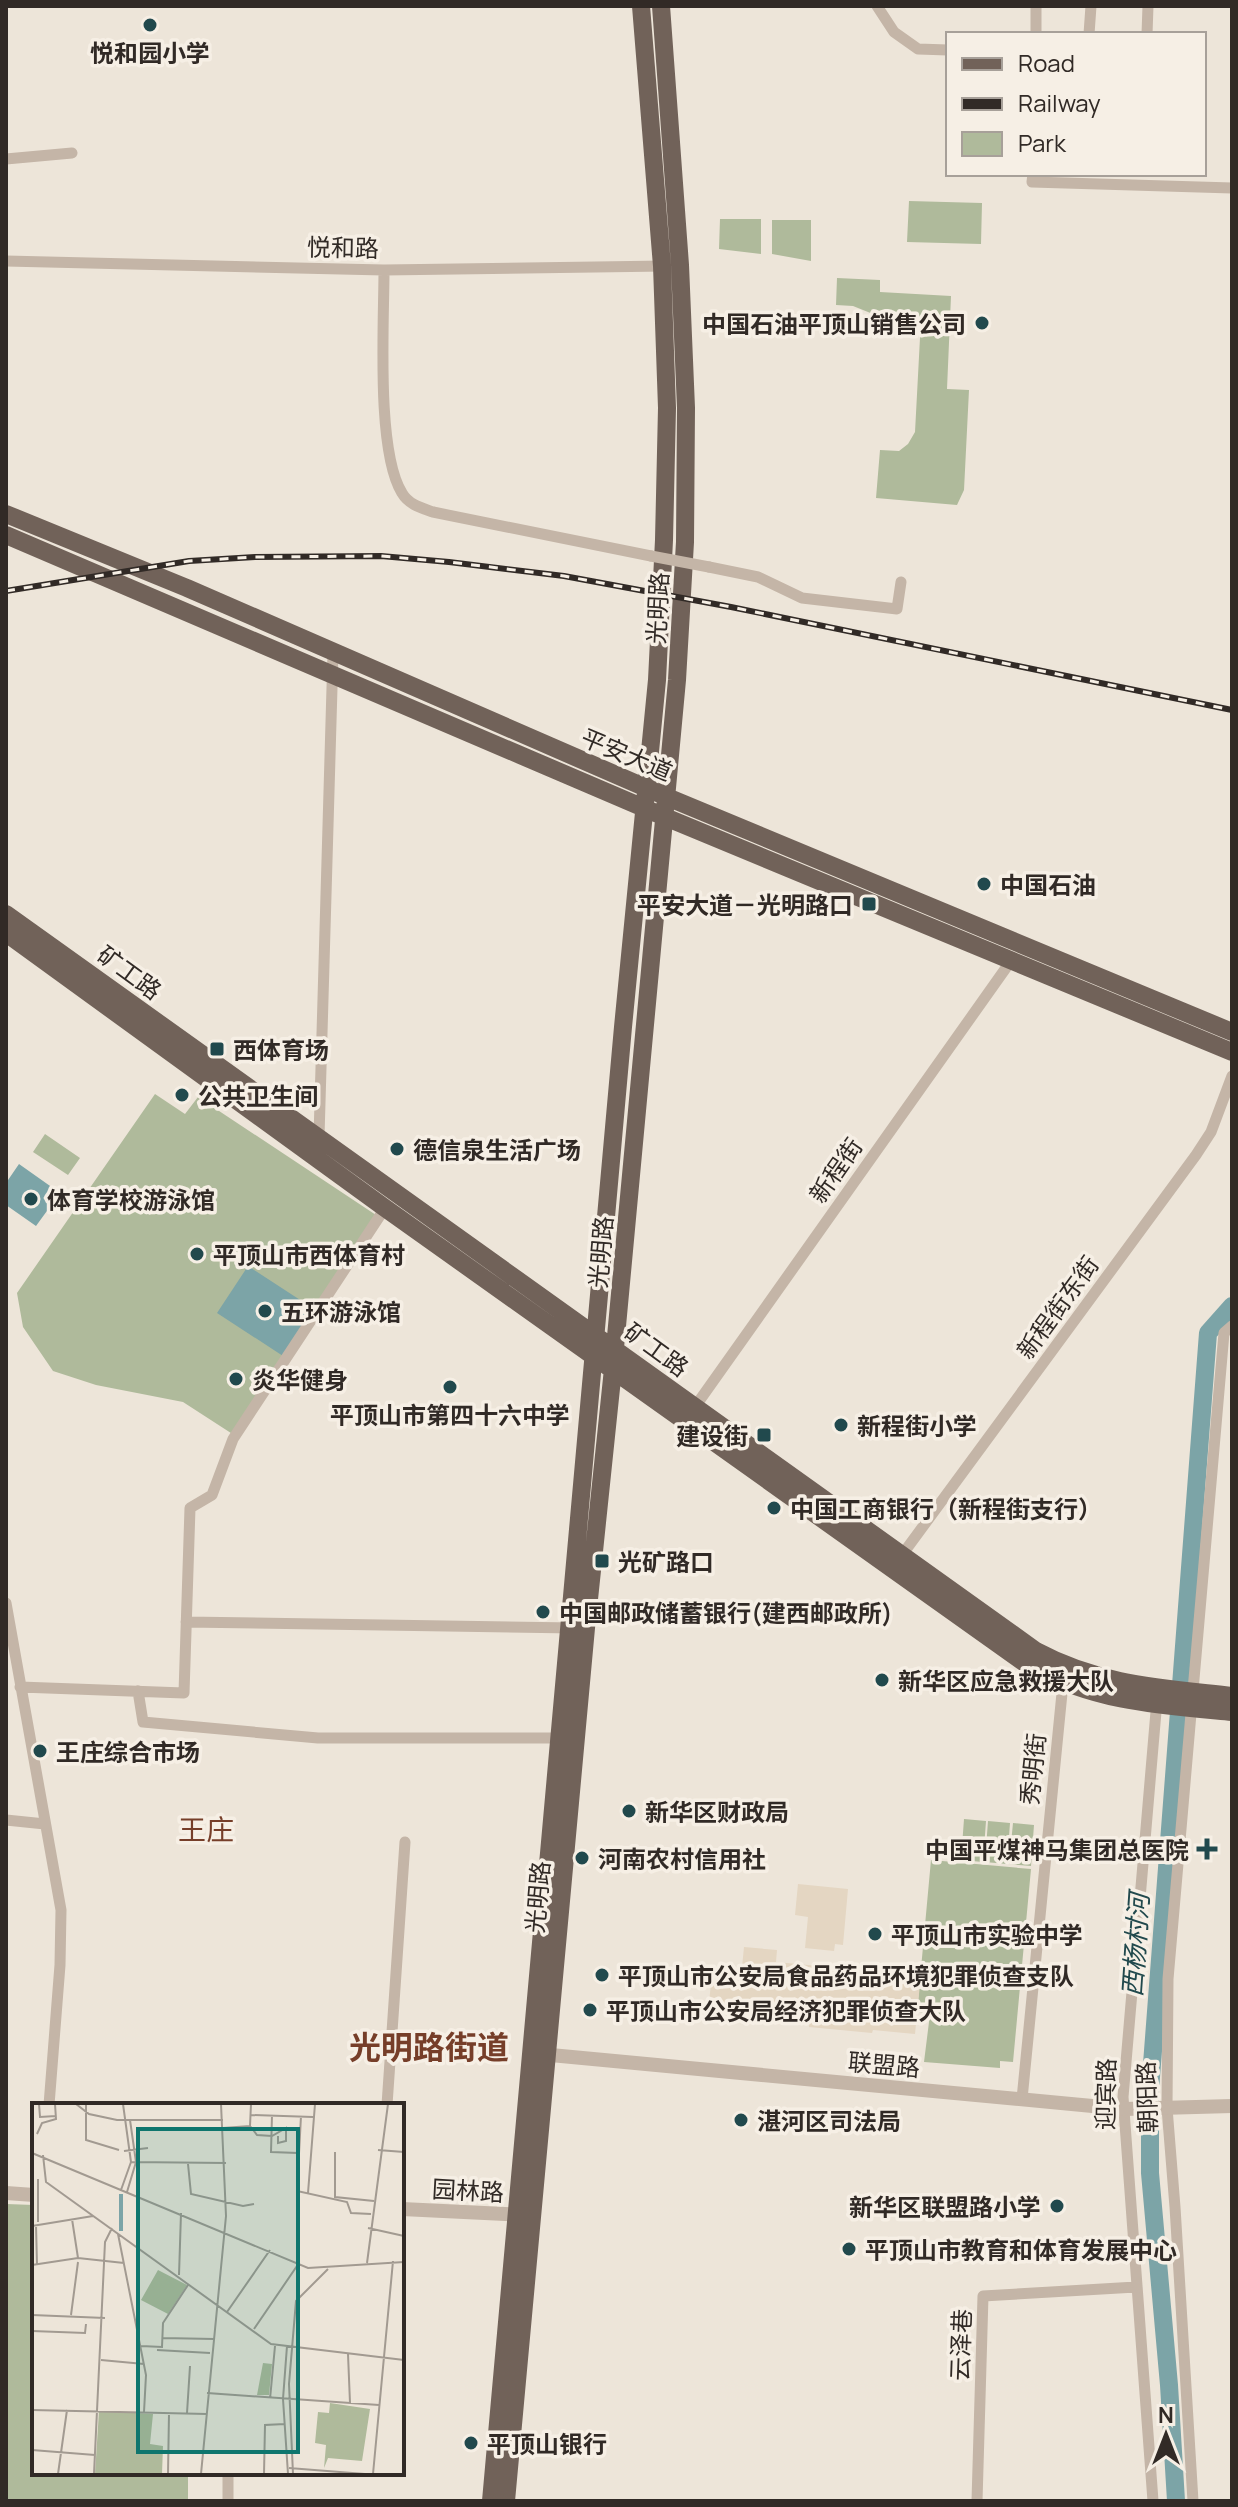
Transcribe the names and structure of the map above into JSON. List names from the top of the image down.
{
  "streets": {
    "main road": ["光明路", "平安大道", "矿工路"],
    "street": [
      "悦和路",
      "新程街",
      "新程街东街",
      "秀明街",
      "联盟路",
      "迎宾路",
      "朝阳路",
      "园林路",
      "云泽巷"
    ]
  },
  "crossings": [
    ["悦和路", "光明路"],
    ["光明路", "平安大道"],
    ["光明路", "矿工路"],
    ["光明路", "联盟路"],
    ["光明路", "园林路"],
    ["平安大道", "新程街"],
    ["矿工路", "新程街"],
    ["矿工路", "新程街东街"],
    ["矿工路", "秀明街"],
    ["矿工路", "迎宾路"],
    ["矿工路", "朝阳路"],
    ["秀明街", "联盟路"],
    ["联盟路", "迎宾路"],
    ["联盟路", "朝阳路"],
    ["迎宾路", "云泽巷"]
  ],
  "districts": ["王庄", "光明路街道"],
  "water": ["西杨村河"],
  "places": {
    "other": [
      "悦和园小学",
      "中国石油平顶山销售公司",
      "中国石油",
      "公共卫生间",
      "德信泉生活广场",
      "体育学校游泳馆",
      "平顶山市西体育村",
      "五环游泳馆",
      "炎华健身",
      "平顶山市第四十六中学",
      "新程街小学",
      "中国工商银行（新程街支行）",
      "中国邮政储蓄银行(建西邮政所)",
      "新华区应急救援大队",
      "王庄综合市场",
      "新华区财政局",
      "河南农村信用社",
      "平顶山市实验中学",
      "平顶山市公安局食品药品环境犯罪侦查支队",
      "平顶山市公安局经济犯罪侦查大队",
      "湛河区司法局",
      "新华区联盟路小学",
      "平顶山市教育和体育发展中心",
      "平顶山银行"
    ],
    "transit": [
      "平安大道－光明路口",
      "西体育场",
      "建设街",
      "光矿路口"
    ],
    "health": ["中国平煤神马集团总医院"]
  },
  "legend": ["Road", "Railway", "Park"],
  "north": "top"
}
